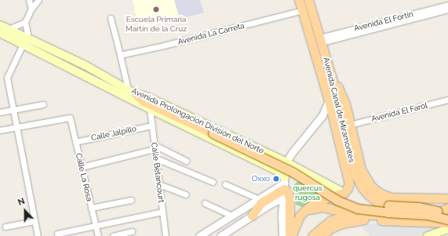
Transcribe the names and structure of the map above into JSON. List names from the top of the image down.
{
  "streets": {
    "main road": ["Avenida Canal de Miramontes", "Avenida Prolongación División del Norte"],
    "street": [
      "Avenida El Fortín",
      "Avenida La Carreta",
      "Avenida El Farol",
      "Calle Jalpillo",
      "Calle Betancourt",
      "Calle La Rosa"
    ]
  },
  "crossings": [
    ["Avenida El Fortín", "Avenida Canal de Miramontes"],
    ["Avenida La Carreta", "Avenida Canal de Miramontes"],
    ["Avenida Canal de Miramontes", "Avenida Prolongación División del Norte"],
    ["Avenida Prolongación División del Norte", "Calle Betancourt"],
    ["Calle Jalpillo", "Calle Betancourt"],
    ["Calle Jalpillo", "Calle La Rosa"]
  ],
  "parks": ["quercus rugosa"],
  "places": ["Escuela Primaria Martín de la Cruz", "Oxxo"],
  "north": "top"
}
